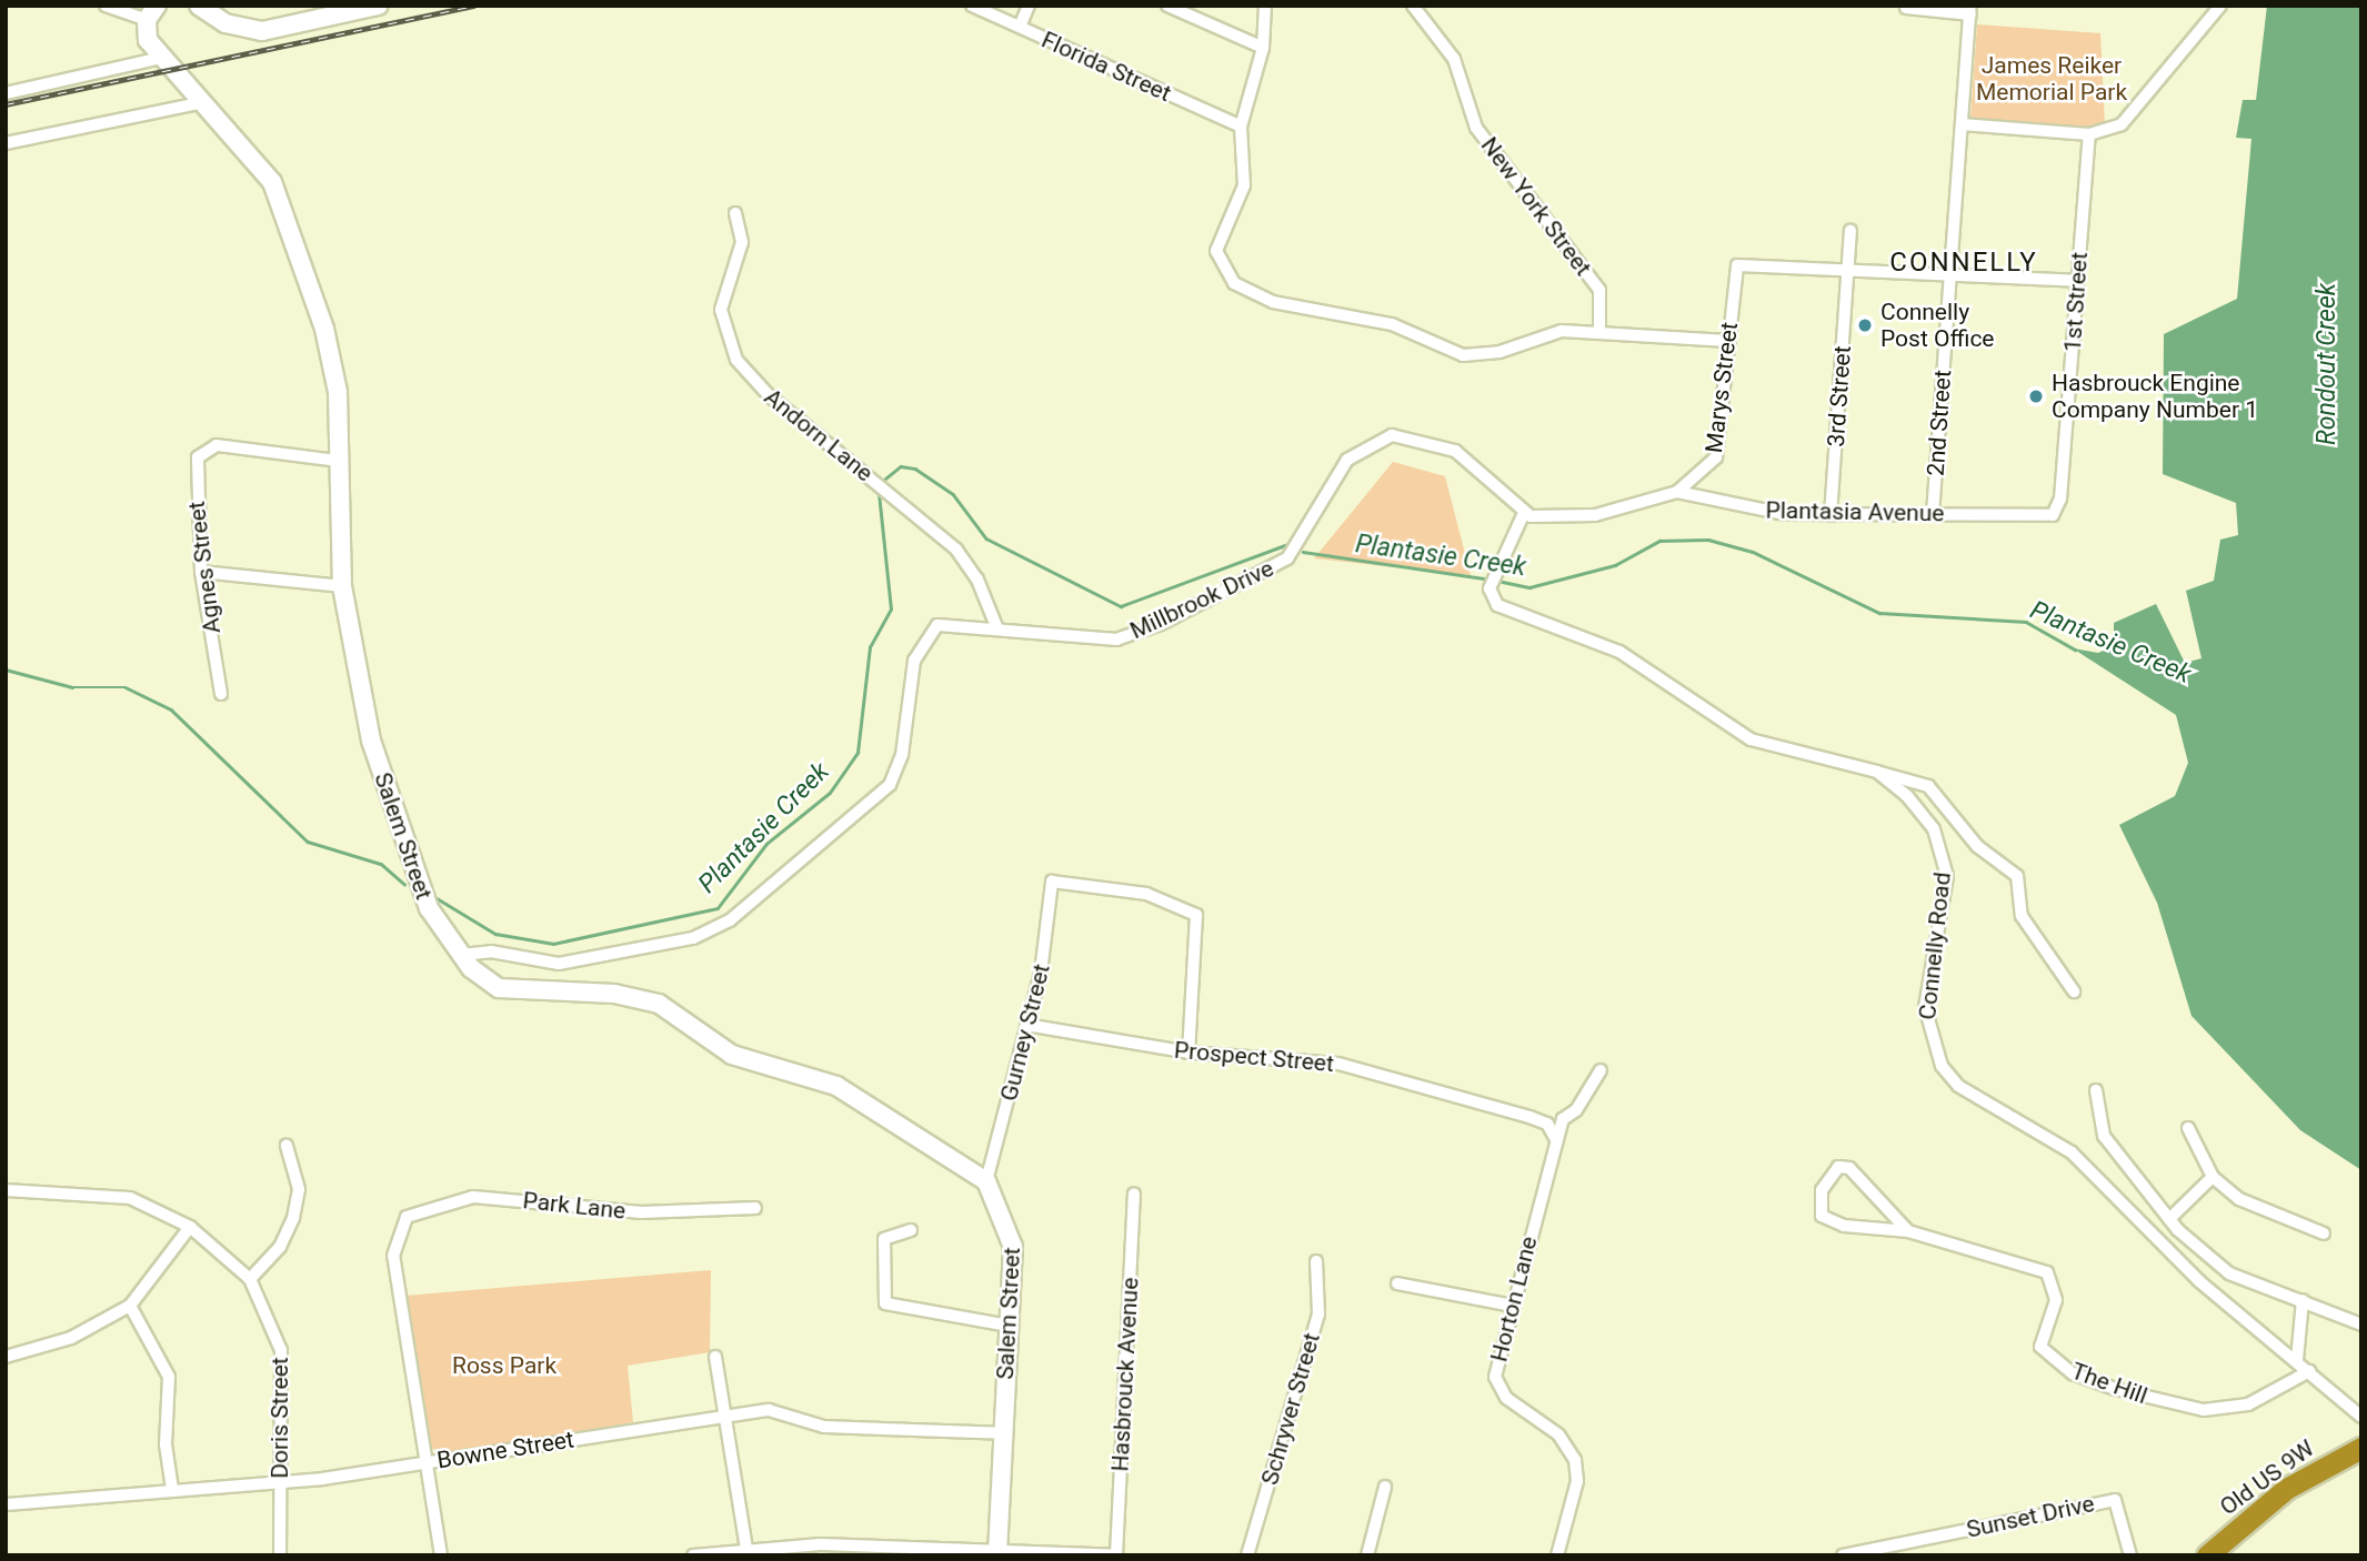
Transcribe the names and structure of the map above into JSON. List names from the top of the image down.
{
  "streets": {
    "highway": ["Old US 9W"],
    "street": [
      "Florida Street",
      "New York Street",
      "1st Street",
      "Marys Street",
      "3rd Street",
      "2nd Street",
      "Andorn Lane",
      "Plantasia Avenue",
      "Agnes Street",
      "Millbrook Drive",
      "Salem Street",
      "Connelly Road",
      "Gurney Street",
      "Prospect Street",
      "Park Lane",
      "Horton Lane",
      "Hasbrouck Avenue",
      "The Hill",
      "Schryver Street",
      "Doris Street",
      "Bowne Street",
      "Sunset Drive"
    ]
  },
  "crossings": [
    ["1st Street", "Plantasia Avenue"],
    ["Marys Street", "3rd Street"],
    ["Marys Street", "Plantasia Avenue"],
    ["3rd Street", "Plantasia Avenue"],
    ["2nd Street", "Plantasia Avenue"],
    ["Andorn Lane", "Millbrook Drive"],
    ["Plantasia Avenue", "Millbrook Drive"],
    ["Agnes Street", "Salem Street"],
    ["Millbrook Drive", "Salem Street"],
    ["Salem Street", "Gurney Street"],
    ["Salem Street", "Bowne Street"],
    ["Connelly Road", "The Hill"],
    ["Gurney Street", "Prospect Street"],
    ["Prospect Street", "Horton Lane"],
    ["Park Lane", "Bowne Street"],
    ["Doris Street", "Bowne Street"]
  ],
  "districts": ["CONNELLY"],
  "water": ["Rondout Creek", "Plantasie Creek"],
  "parks": ["James Reiker Memorial Park", "Ross Park"],
  "places": ["Connelly Post Office", "Hasbrouck Engine Company Number 1"]
}
